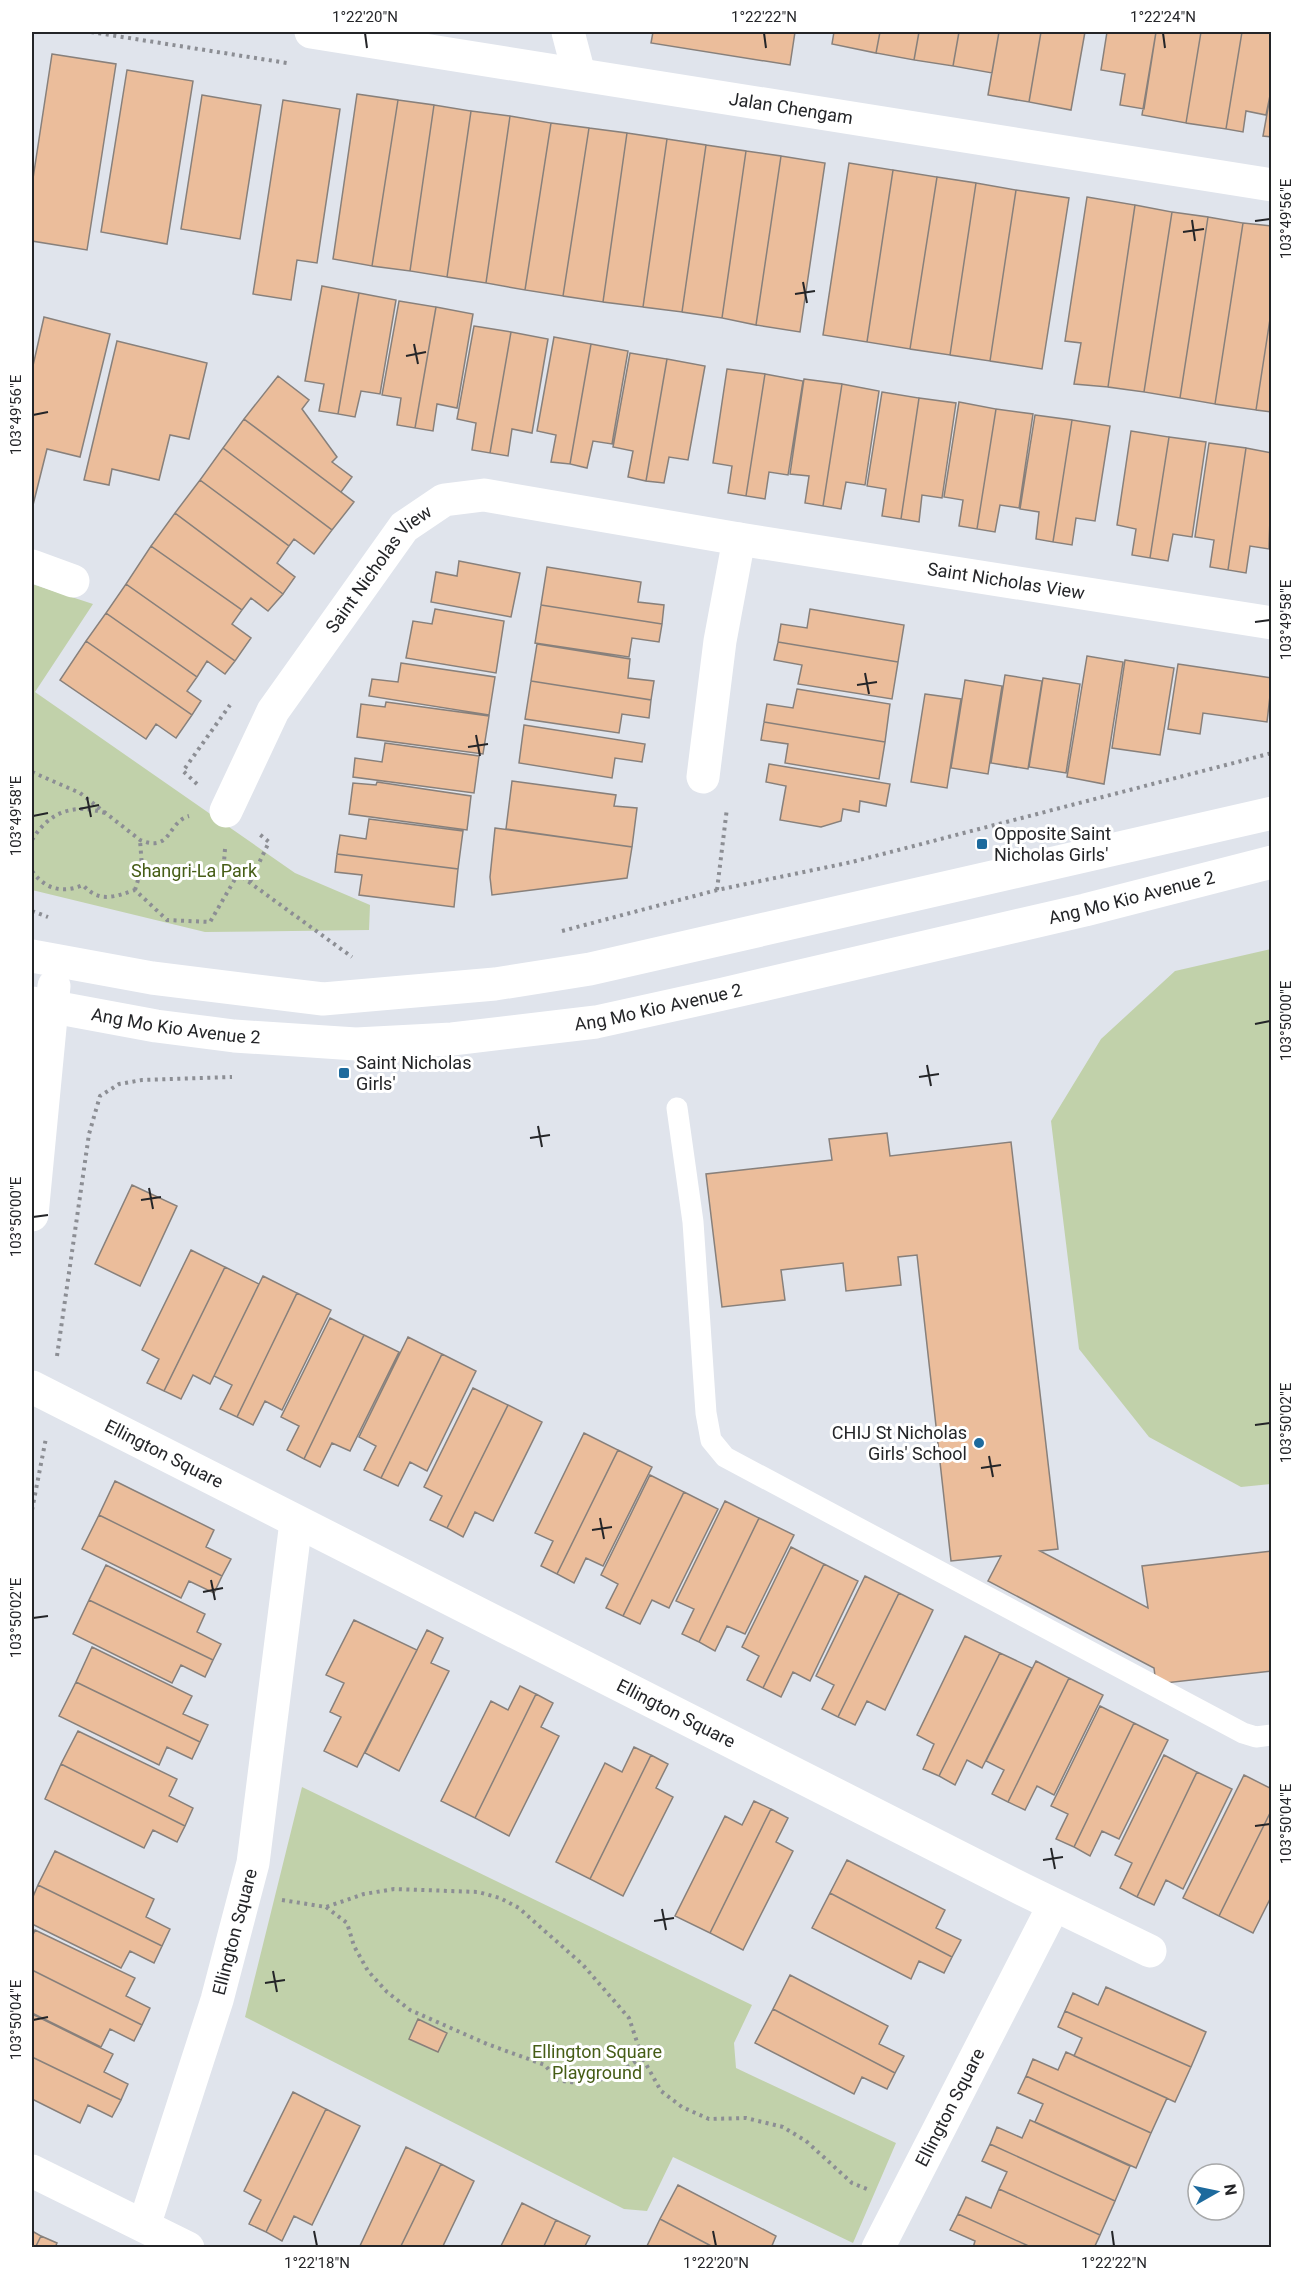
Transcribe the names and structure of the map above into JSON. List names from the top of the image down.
{
  "streets": {
    "street": [
      "Jalan Chengam",
      "Saint Nicholas View",
      "Ang Mo Kio Avenue 2",
      "Ellington Square"
    ]
  },
  "parks": ["Shangri-La Park", "Ellington Square Playground"],
  "places": {
    "transit": ["Opposite Saint Nicholas Girls'", "Saint Nicholas Girls'"],
    "other": ["CHIJ St Nicholas Girls' School"]
  },
  "north": "right",
  "coordinates": [
    "1°22'20\"N",
    "1°22'22\"N",
    "1°22'24\"N",
    "103°49'56\"E",
    "103°49'58\"E",
    "103°50'00\"E",
    "103°50'02\"E",
    "103°50'04\"E",
    "1°22'18\"N"
  ]
}
